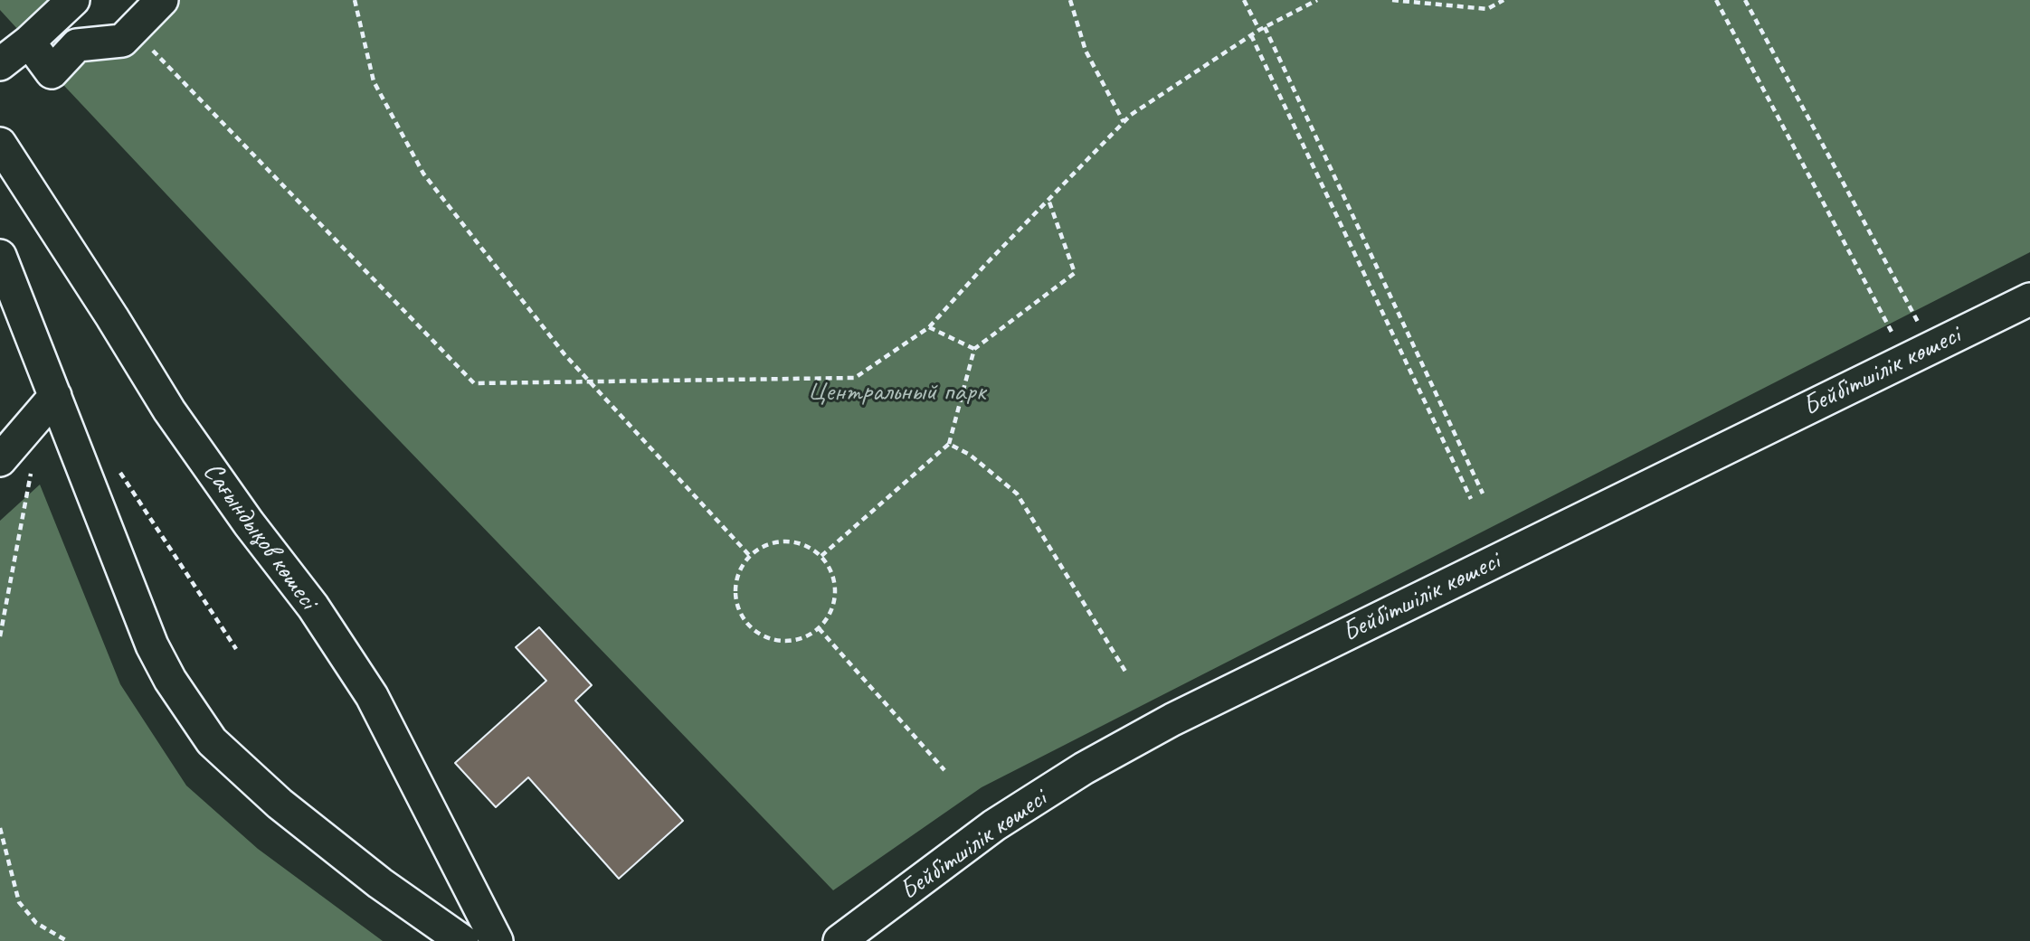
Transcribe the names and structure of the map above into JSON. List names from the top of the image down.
{
  "streets": {
    "street": ["Бейбітшілік көшесі", "Сағындықов көшесі"]
  },
  "parks": ["Центральный парк"]
}
